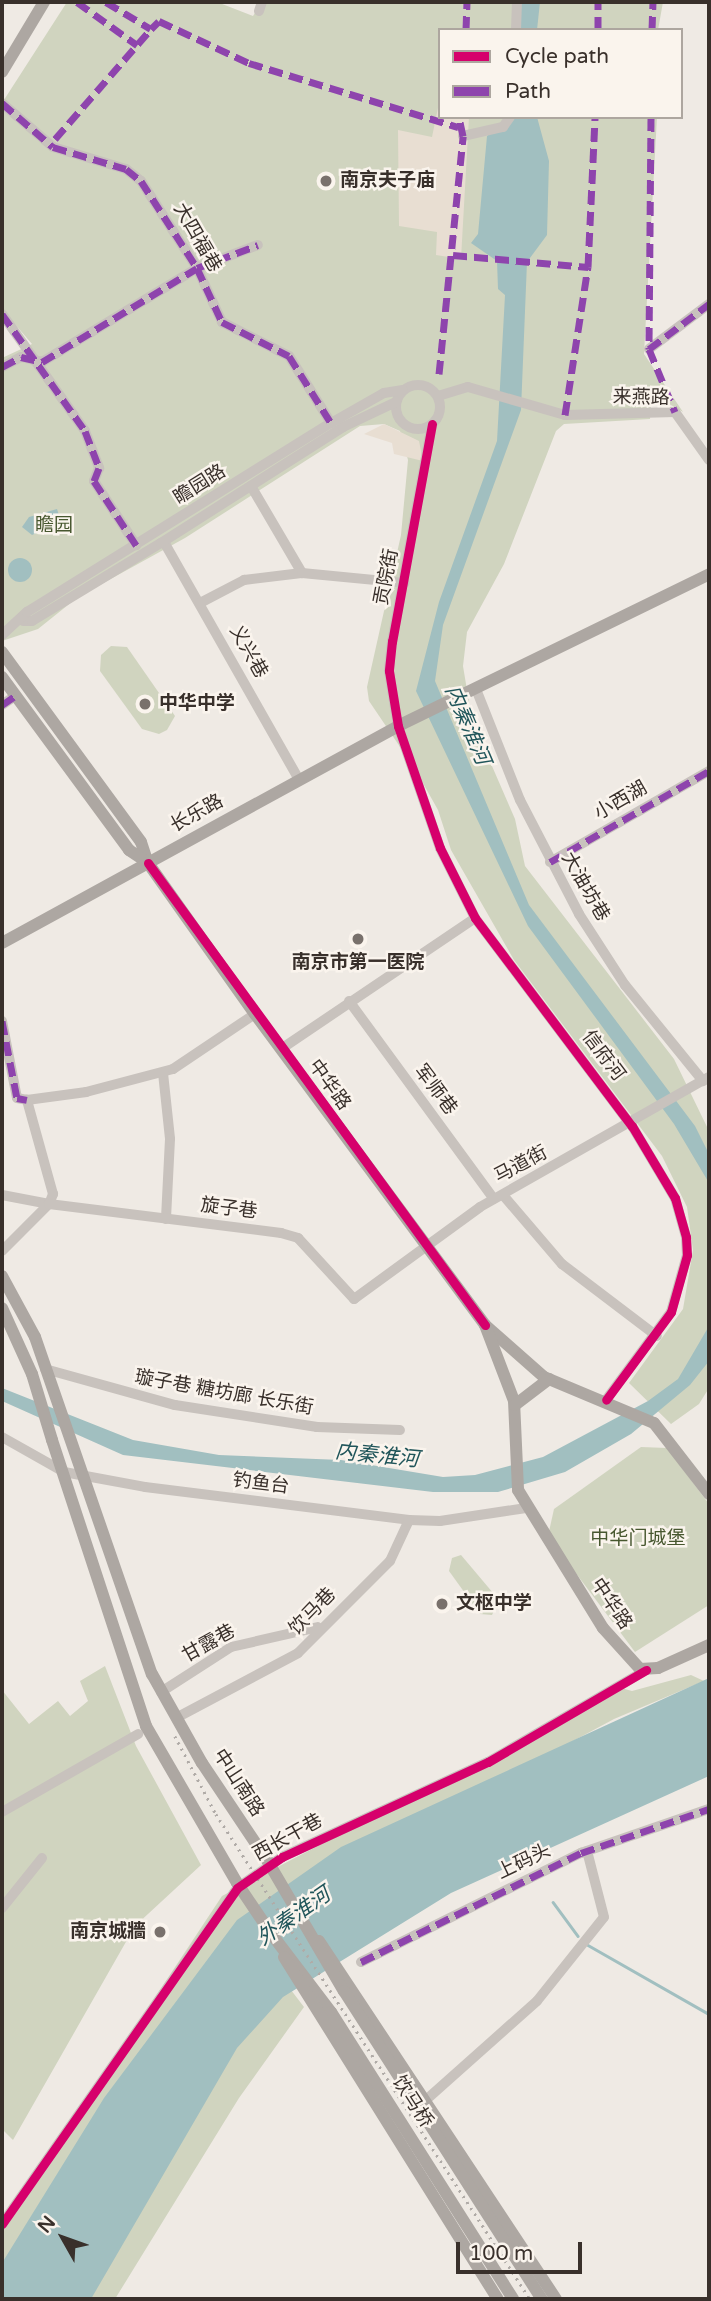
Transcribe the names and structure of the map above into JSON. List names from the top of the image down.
{
  "streets": {
    "main road": [
      "长乐路",
      "中华路",
      "中山南路",
      "饮马桥"
    ],
    "street": [
      "大四福巷",
      "来燕路",
      "瞻园路",
      "贡院街",
      "义兴巷",
      "小西湖",
      "大油坊巷",
      "信府河",
      "军师巷",
      "马道街",
      "旋子巷",
      "璇子巷 糖坊廊 长乐街",
      "钓鱼台",
      "饮马巷",
      "甘露巷",
      "西长干巷",
      "上码头"
    ]
  },
  "crossings": [
    ["大四福巷", "瞻园路"],
    ["来燕路", "瞻园路"],
    ["来燕路", "贡院街"],
    ["瞻园路", "贡院街"],
    ["瞻园路", "义兴巷"],
    ["贡院街", "长乐路"],
    ["贡院街", "信府河"],
    ["义兴巷", "长乐路"],
    ["小西湖", "大油坊巷"],
    ["长乐路", "大油坊巷"],
    ["长乐路", "信府河"],
    ["长乐路", "中华路"],
    ["大油坊巷", "马道街"],
    ["信府河", "中华路"],
    ["信府河", "军师巷"],
    ["信府河", "马道街"],
    ["中华路", "马道街"],
    ["中华路", "旋子巷"],
    ["中华路", "钓鱼台"],
    ["中华路", "西长干巷"],
    ["军师巷", "马道街"],
    ["马道街", "旋子巷"],
    ["璇子巷 糖坊廊 长乐街", "中山南路"],
    ["钓鱼台", "饮马巷"],
    ["钓鱼台", "中山南路"],
    ["饮马巷", "甘露巷"],
    ["饮马巷", "中山南路"],
    ["甘露巷", "中山南路"]
  ],
  "water": ["内秦淮河", "外秦淮河"],
  "parks": ["瞻园", "中华门城堡"],
  "places": [
    "南京夫子庙",
    "中华中学",
    "南京市第一医院",
    "文枢中学",
    "南京城牆"
  ],
  "legend": ["Cycle path", "Path"],
  "scale_bar": "100 m",
  "north": "top left"
}
